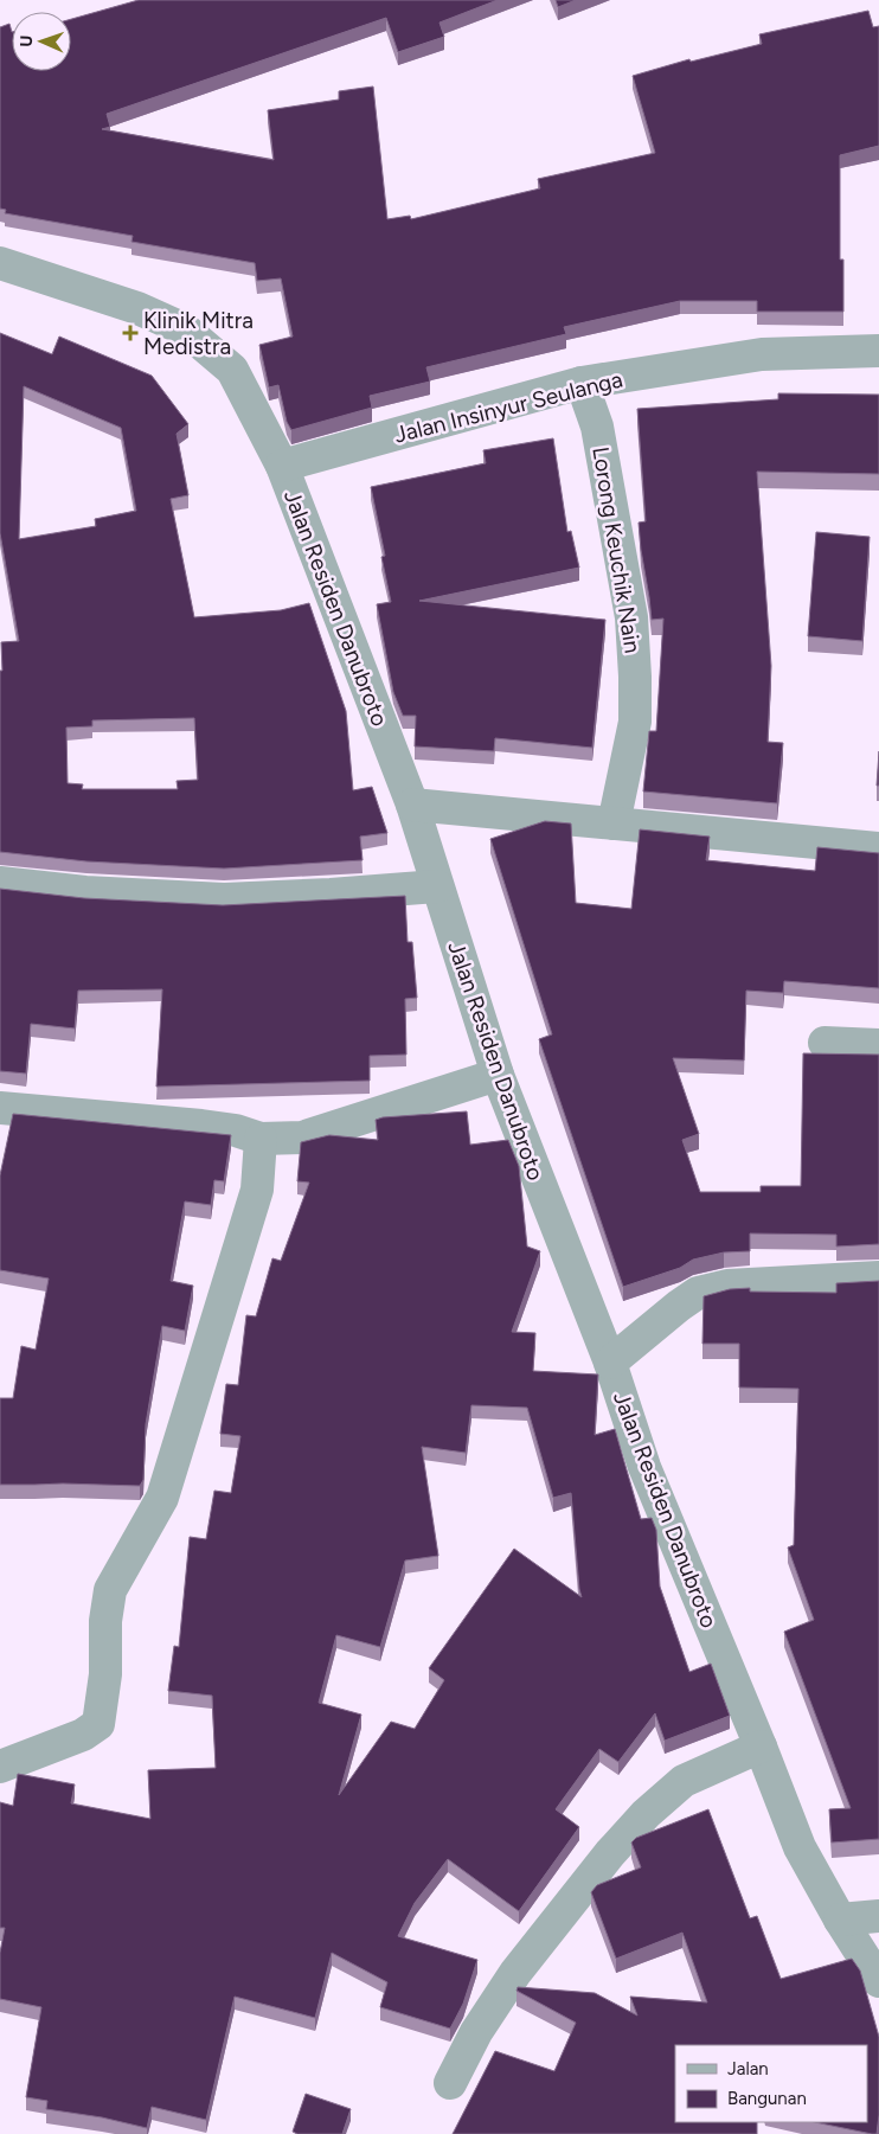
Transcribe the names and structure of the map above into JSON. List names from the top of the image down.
{
  "streets": {
    "street": ["Jalan Insinyur Seulanga", "Lorong Keuchik Nain", "Jalan Residen Danubroto"]
  },
  "crossings": [
    ["Jalan Insinyur Seulanga", "Lorong Keuchik Nain"],
    ["Jalan Insinyur Seulanga", "Jalan Residen Danubroto"]
  ],
  "places": {
    "health": ["Klinik Mitra Medistra"]
  },
  "legend": ["Jalan", "Bangunan"],
  "north": "left"
}
